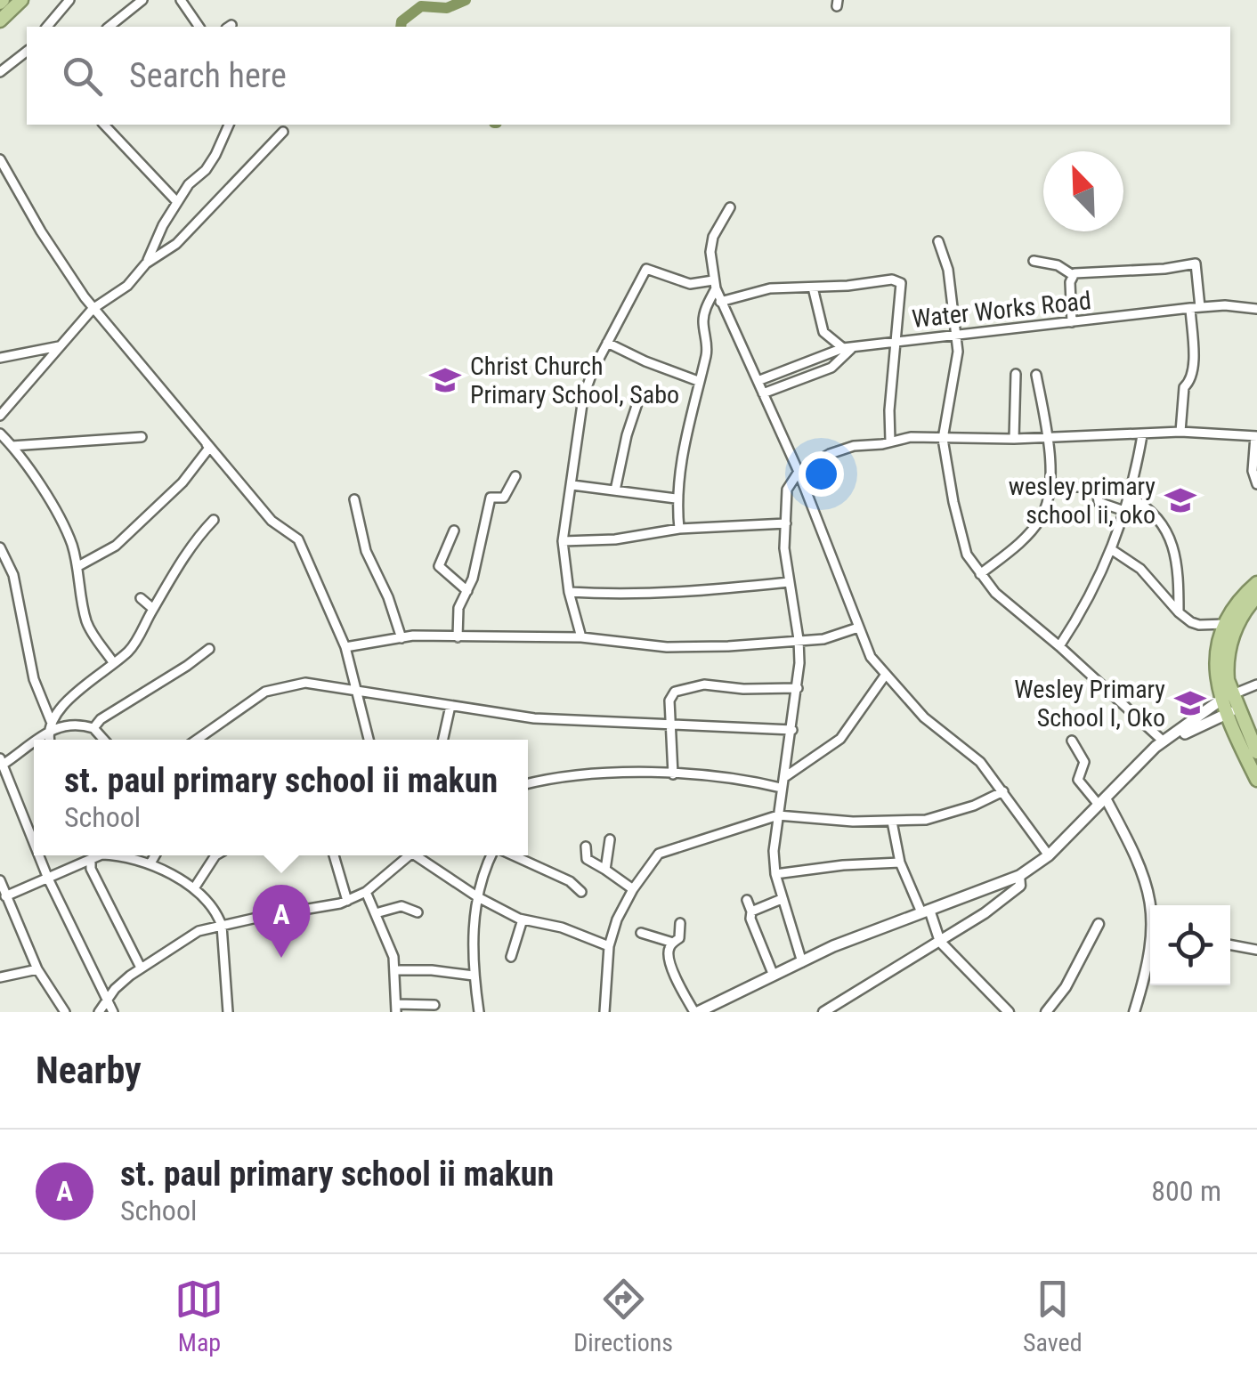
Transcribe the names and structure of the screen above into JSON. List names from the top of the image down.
{
  "streets": {
    "street": ["Water Works Road"]
  },
  "places": {
    "school or university": ["Christ Church Primary School, Sabo", "wesley primary school ii, oko", "Wesley Primary School I, Oko"]
  },
  "north": "top left",
  "page": {
    "search": "Search here",
    "popup": ["st. paul primary school ii makun", "School"],
    "pins": "A",
    "heading": "Nearby",
    "list": [
      {
        "mark": "A",
        "name": "st. paul primary school ii makun",
        "note": "School",
        "value": "800 m"
      }
    ],
    "nav": ["Map", "Directions", "Saved"]
  }
}
